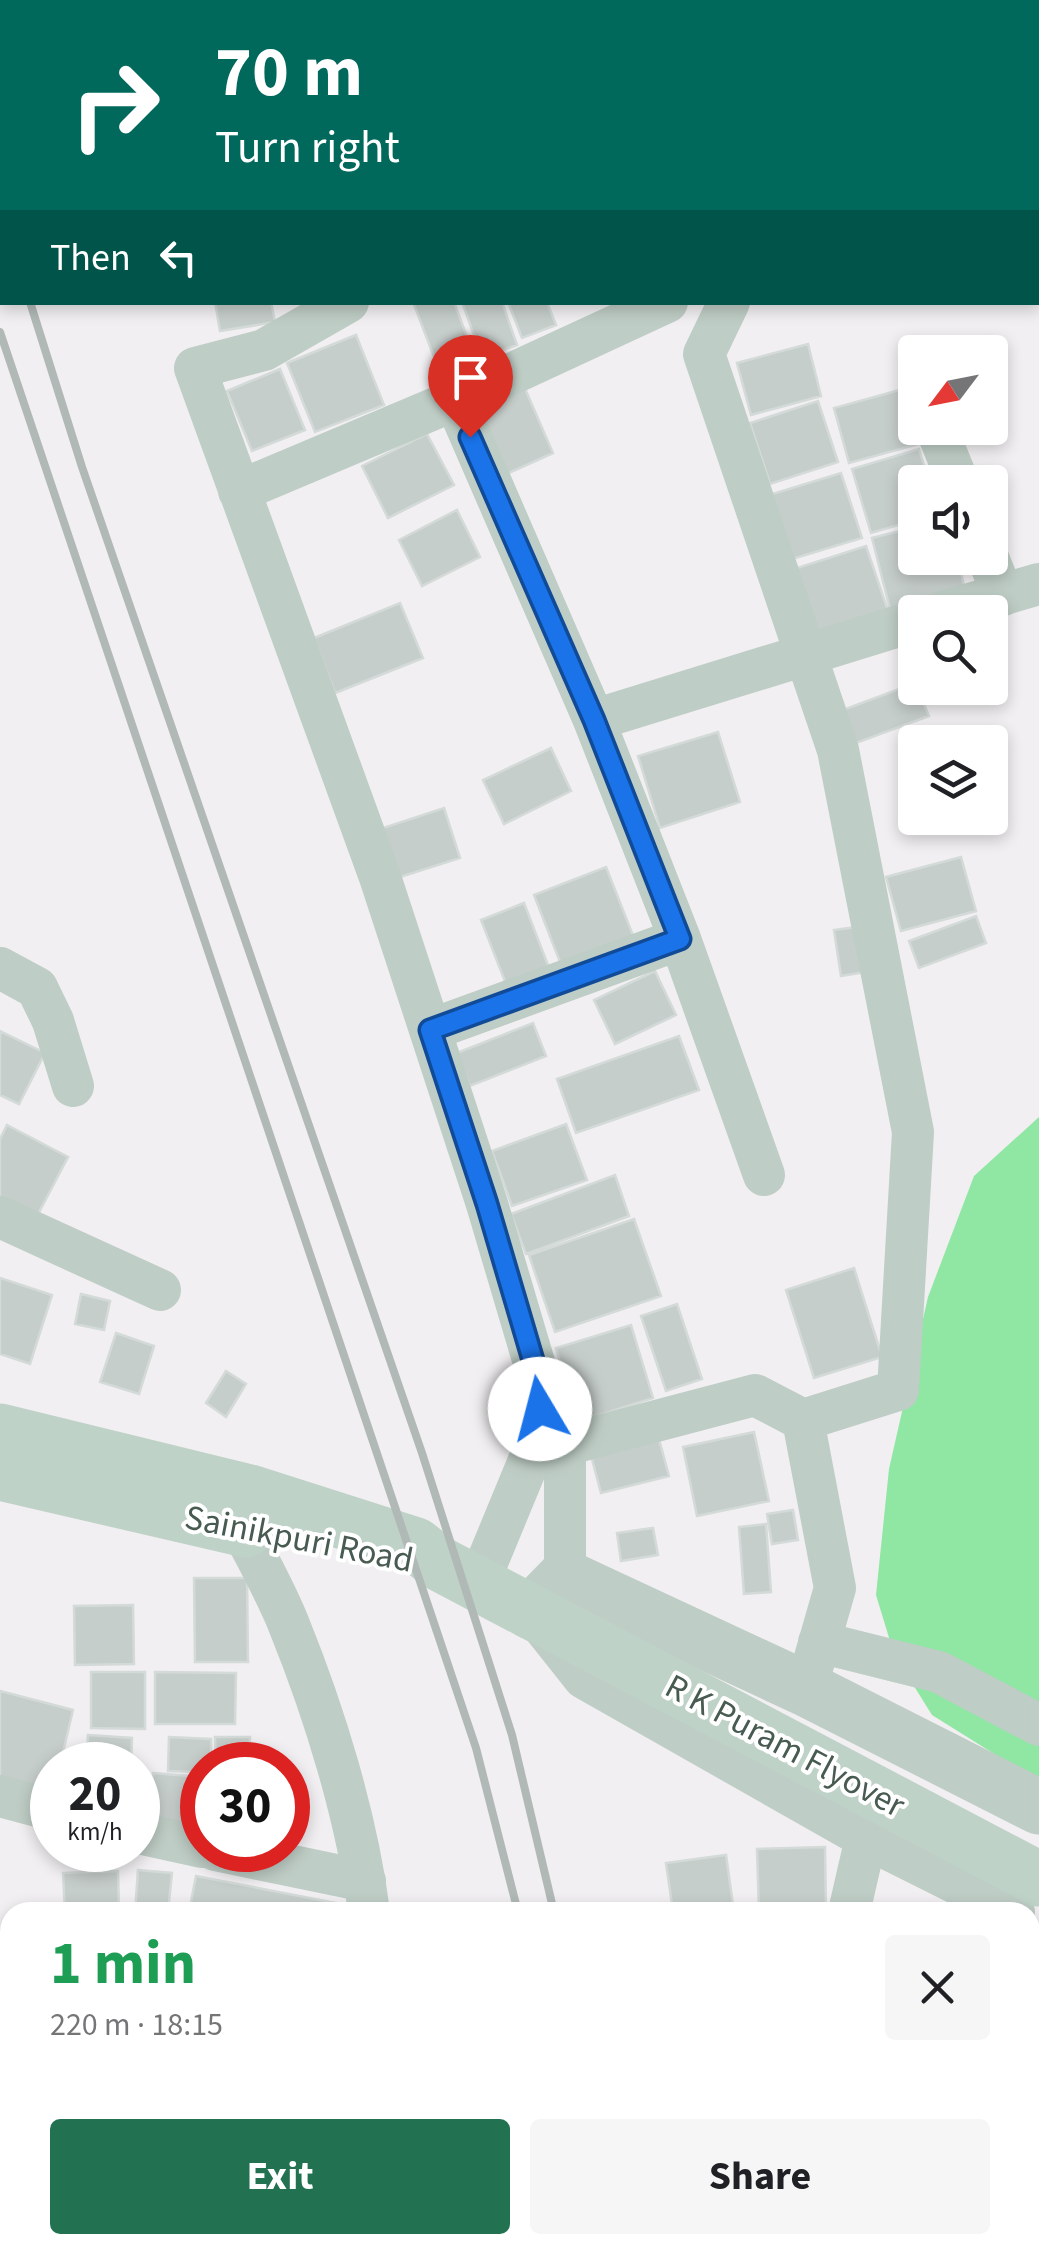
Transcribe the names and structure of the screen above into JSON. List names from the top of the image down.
{
  "streets": {
    "main road": ["Sainikpuri Road", "R K Puram Flyover"]
  },
  "crossings": [
    ["Sainikpuri Road", "R K Puram Flyover"]
  ],
  "north": "bottom left",
  "page": {
    "turn": ["70 m", "Turn right"],
    "then": "Then",
    "speed": "20 km/h",
    "limit": "30",
    "heading": ["1 min", "220 m · 18:15"],
    "buttons": ["Exit", "Share"]
  }
}
